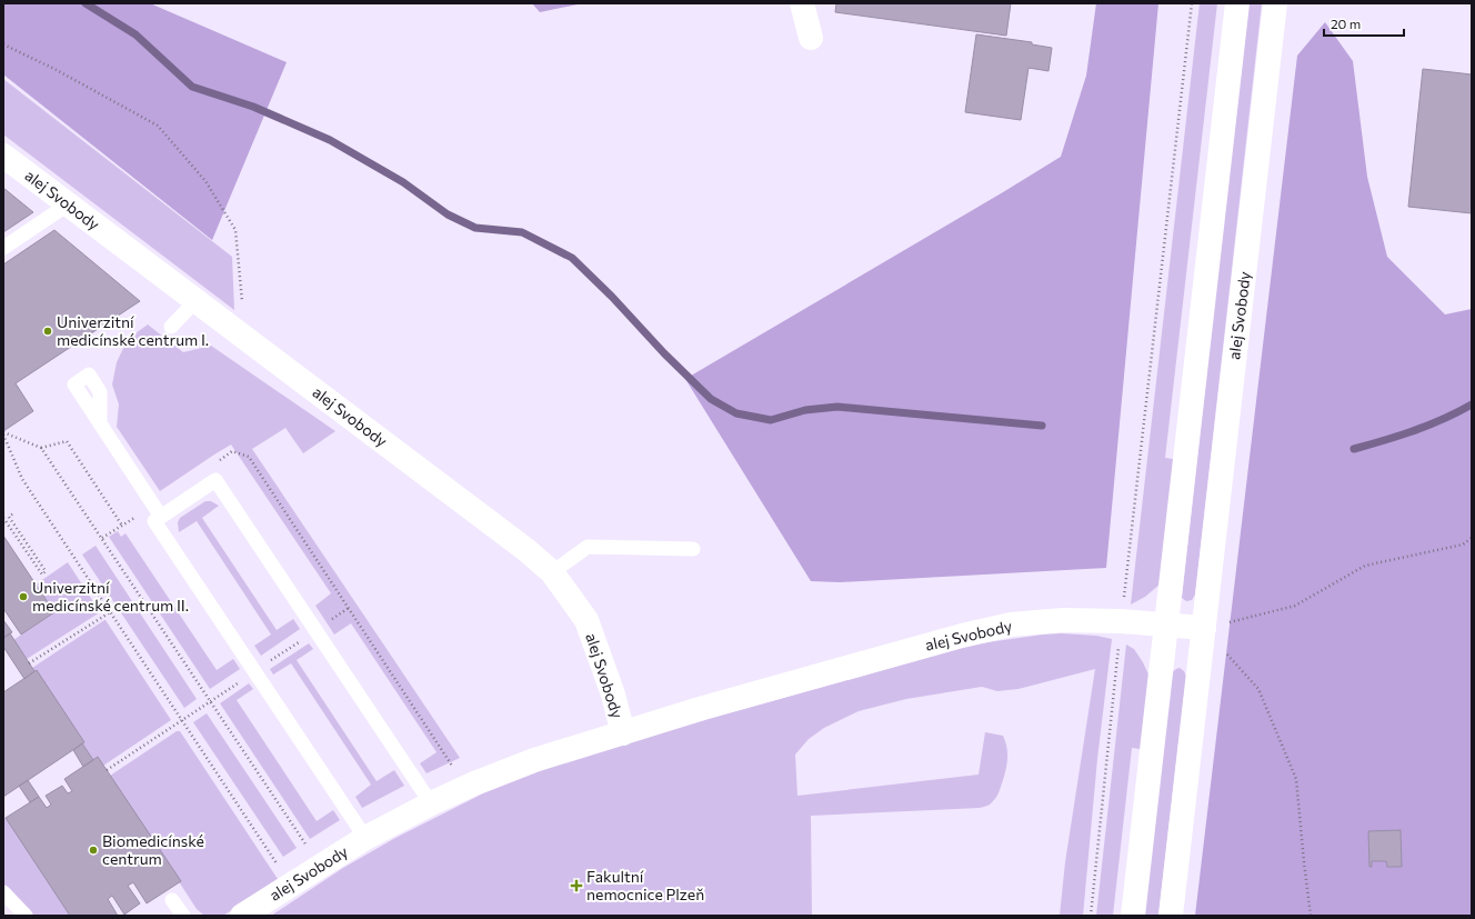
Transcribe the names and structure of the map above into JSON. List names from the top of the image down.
{
  "streets": {
    "street": ["alej Svobody"]
  },
  "places": {
    "other": ["Univerzitní medicínské centrum I.", "Univerzitní medicínské centrum II.", "Biomedicínské centrum"],
    "health": ["Fakultní nemocnice Plzeň"]
  },
  "scale_bar": "20 m"
}
